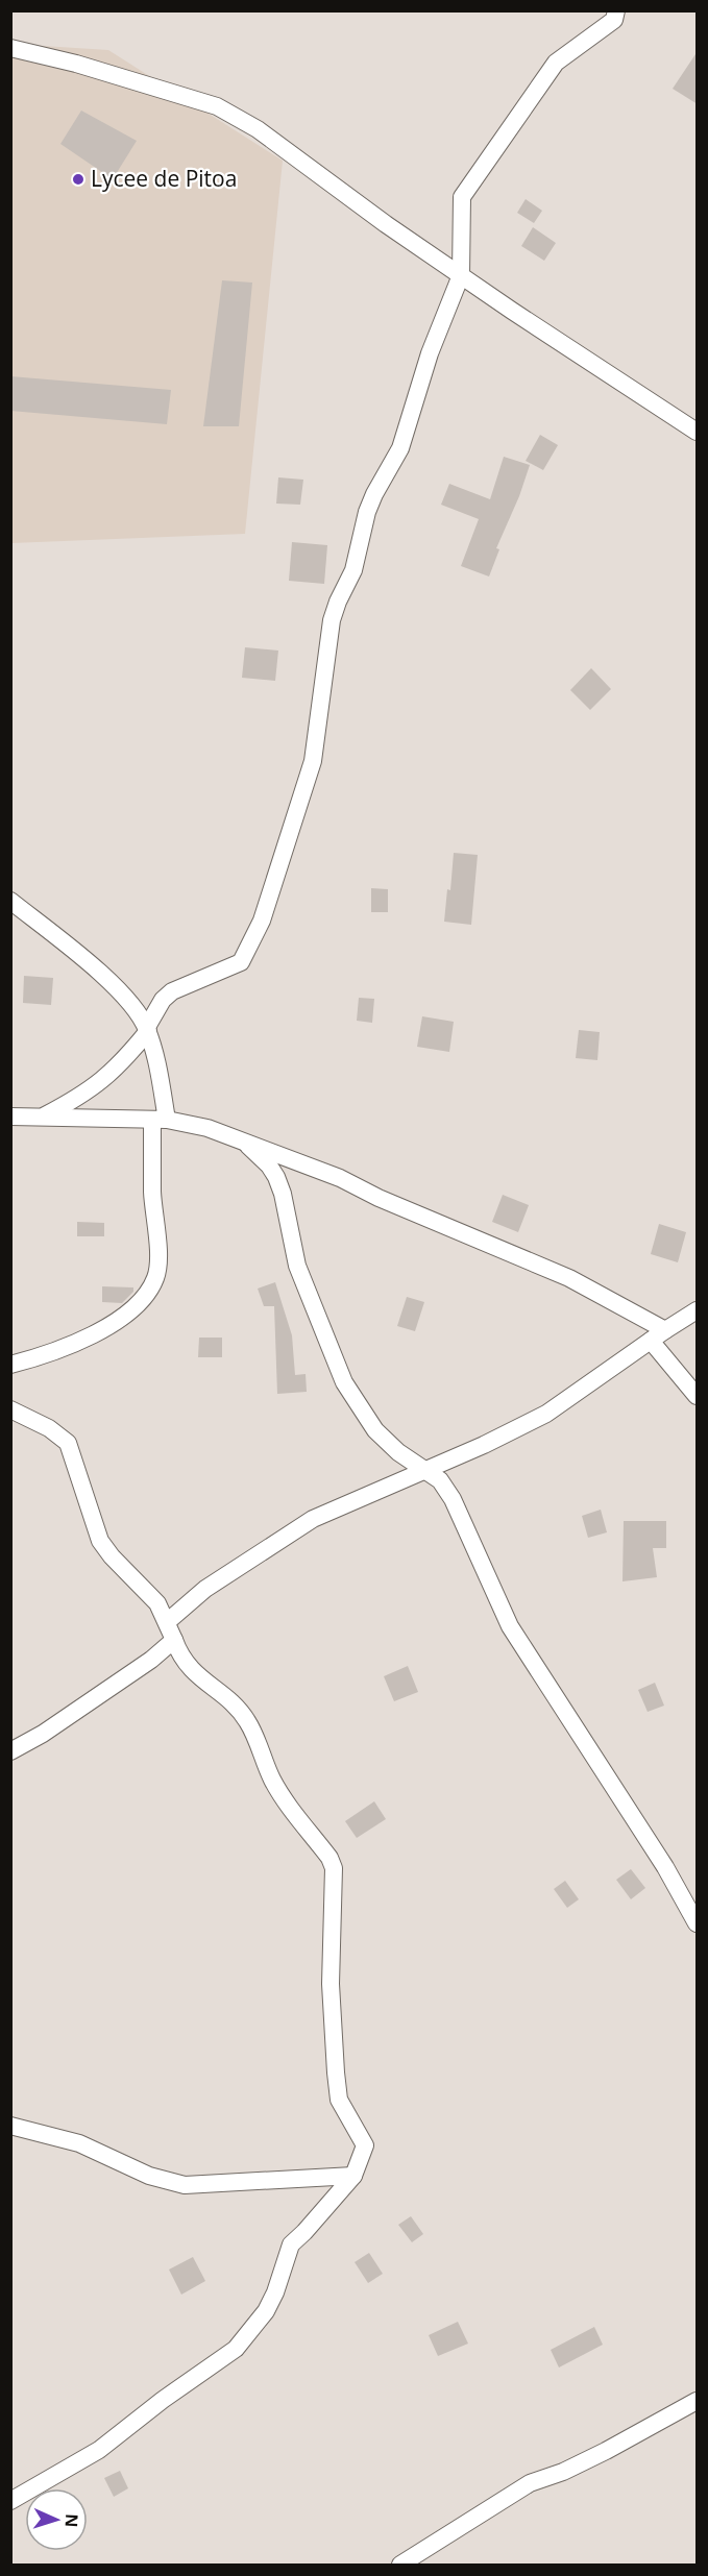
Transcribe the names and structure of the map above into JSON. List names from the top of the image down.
{
  "places": ["Lycee de Pitoa"],
  "north": "right"
}
